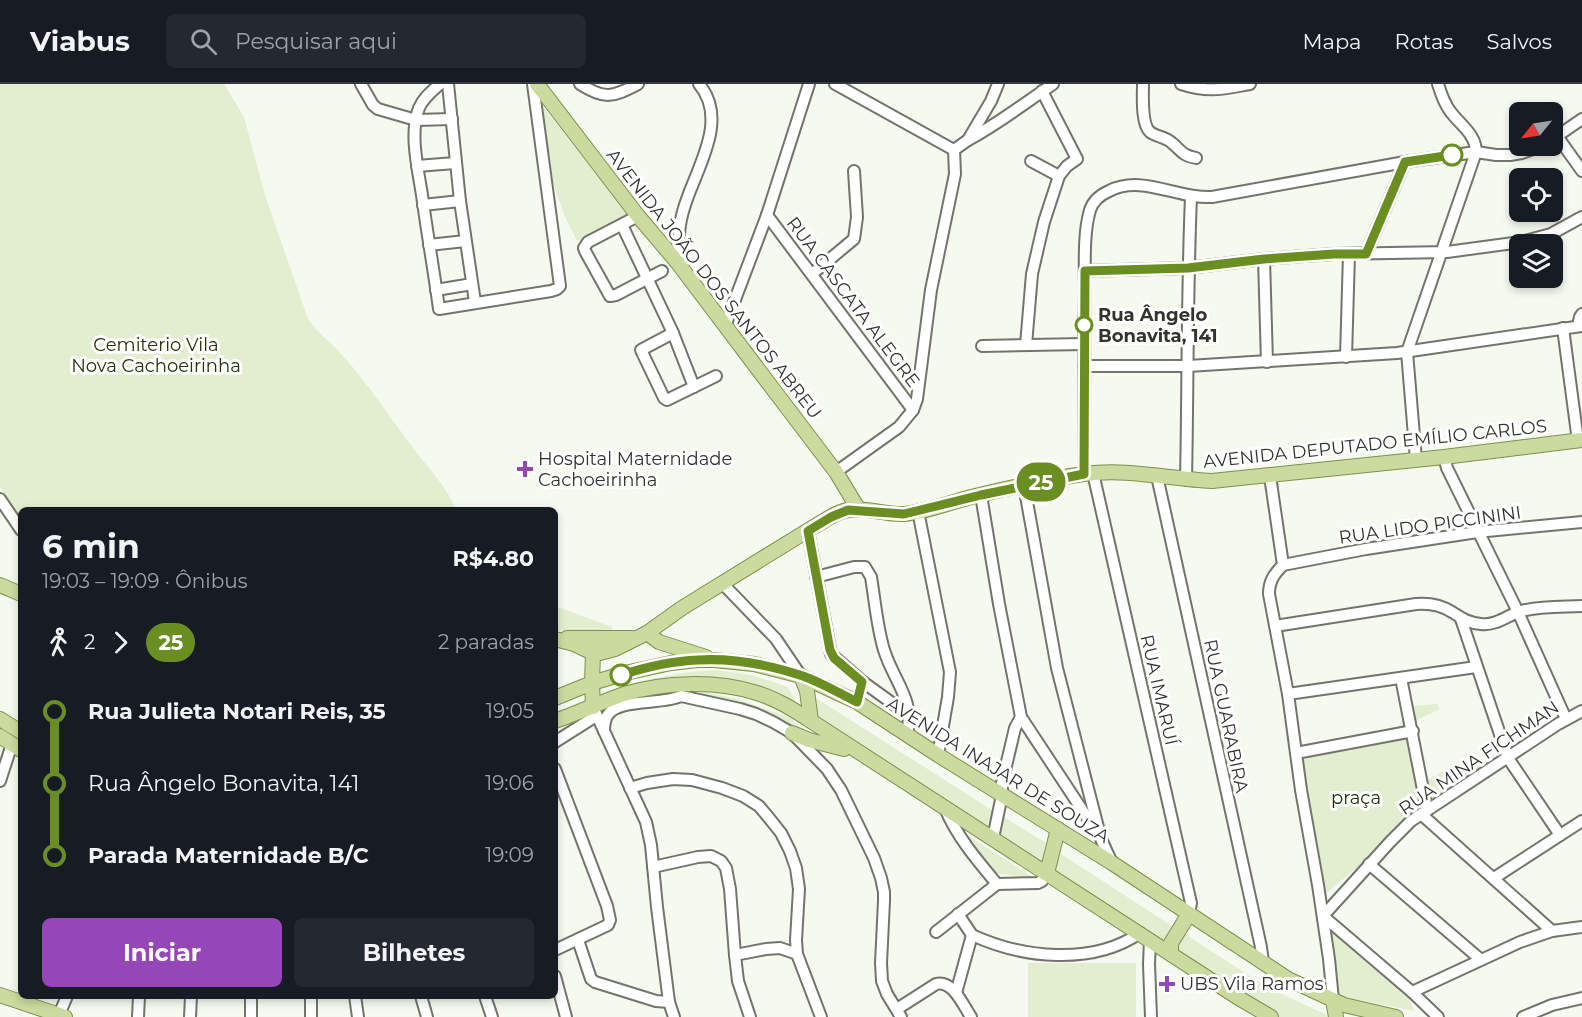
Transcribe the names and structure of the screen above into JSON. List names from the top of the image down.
{
  "streets": {
    "main road": ["AVENIDA JOÃO DOS SANTOS ABREU", "AVENIDA DEPUTADO EMÍLIO CARLOS", "AVENIDA INAJAR DE SOUZA"],
    "street": [
      "RUA CASCATA ALEGRE",
      "RUA LIDO PICCININI",
      "RUA IMARUÍ",
      "RUA GUARABIRA",
      "RUA MINA FICHMAN"
    ]
  },
  "crossings": [
    ["AVENIDA JOÃO DOS SANTOS ABREU", "AVENIDA DEPUTADO EMÍLIO CARLOS"],
    ["AVENIDA DEPUTADO EMÍLIO CARLOS", "RUA IMARUÍ"],
    ["AVENIDA DEPUTADO EMÍLIO CARLOS", "RUA GUARABIRA"],
    ["RUA IMARUÍ", "AVENIDA INAJAR DE SOUZA"],
    ["RUA GUARABIRA", "AVENIDA INAJAR DE SOUZA"]
  ],
  "parks": ["Cemiterio Vila Nova Cachoeirinha", "praça"],
  "places": {
    "other": ["Rua Ângelo Bonavita, 141"],
    "health": ["Hospital Maternidade Cachoeirinha", "UBS Vila Ramos"]
  },
  "lines": ["bus line 25"],
  "north": "bottom left",
  "page": {
    "header": "Viabus",
    "search": "Pesquisar aqui",
    "nav": ["Mapa", "Rotas", "Salvos"],
    "on_map": "25",
    "heading": ["6 min", "19:03 – 19:09 · Ônibus", "R$4.80"],
    "legs": ["2", "25", "2 paradas"],
    "list": [
      {
        "name": "Rua Julieta Notari Reis, 35",
        "value": "19:05"
      },
      {
        "name": "Rua Ângelo Bonavita, 141",
        "value": "19:06"
      },
      {
        "name": "Parada Maternidade B/C",
        "value": "19:09"
      }
    ],
    "buttons": ["Iniciar", "Bilhetes"]
  }
}
